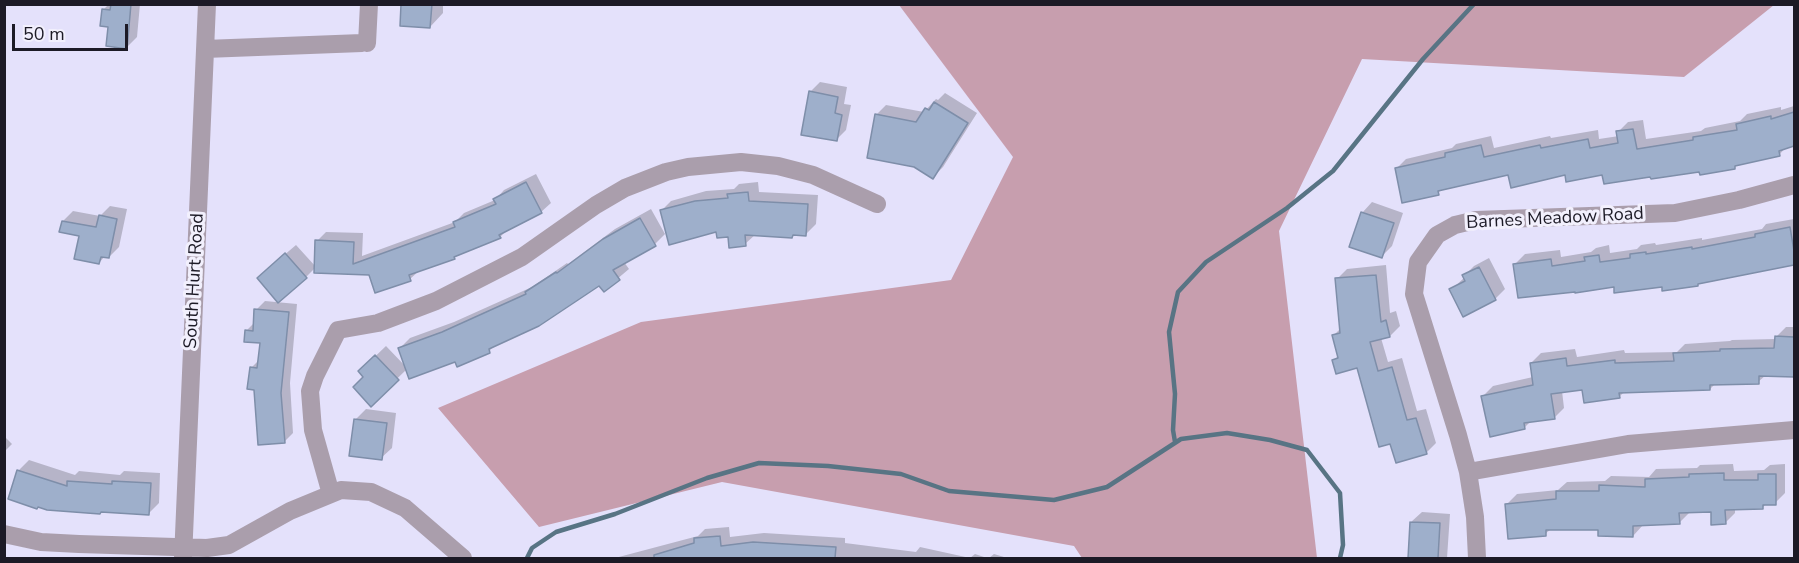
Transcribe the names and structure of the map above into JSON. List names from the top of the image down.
{
  "streets": {
    "street": ["Barnes Meadow Road", "South Hurt Road"]
  },
  "scale_bar": "50 m"
}
